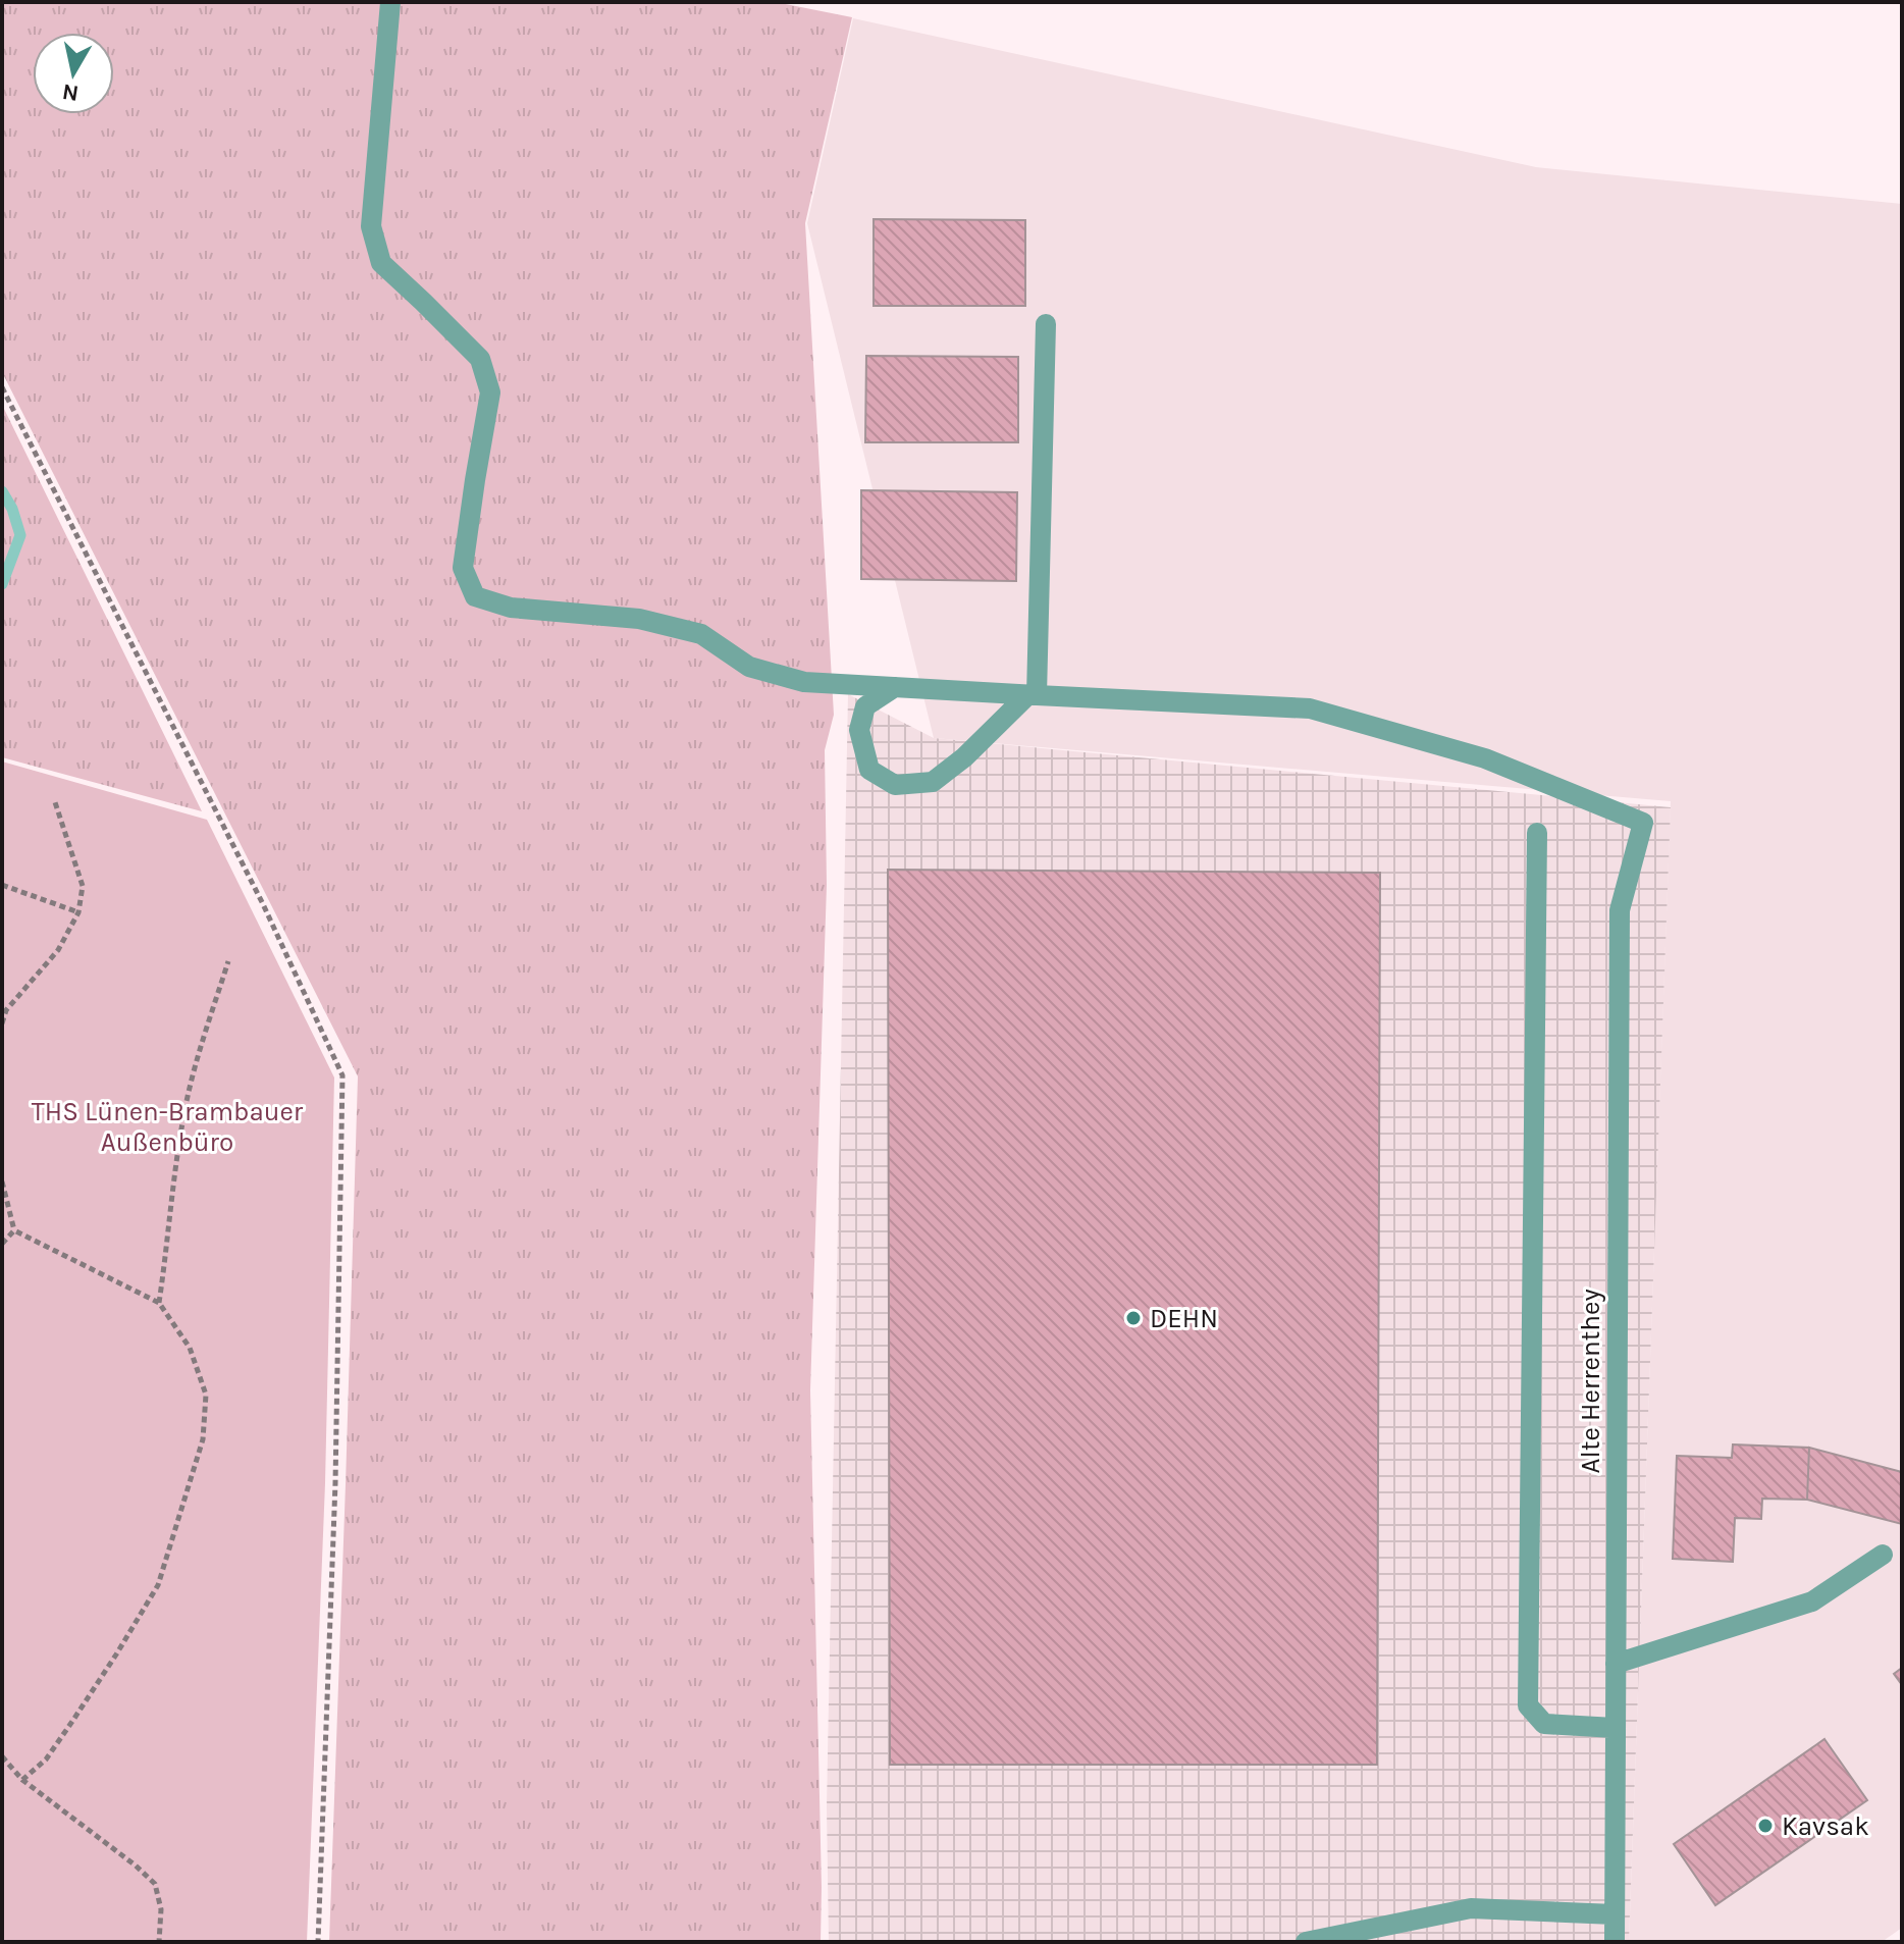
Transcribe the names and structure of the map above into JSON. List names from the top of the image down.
{
  "streets": {
    "street": ["Alte Herrenthey"]
  },
  "parks": ["THS Lünen-Brambauer Außenbüro"],
  "places": ["DEHN", "Kavsak"],
  "north": "bottom"
}
